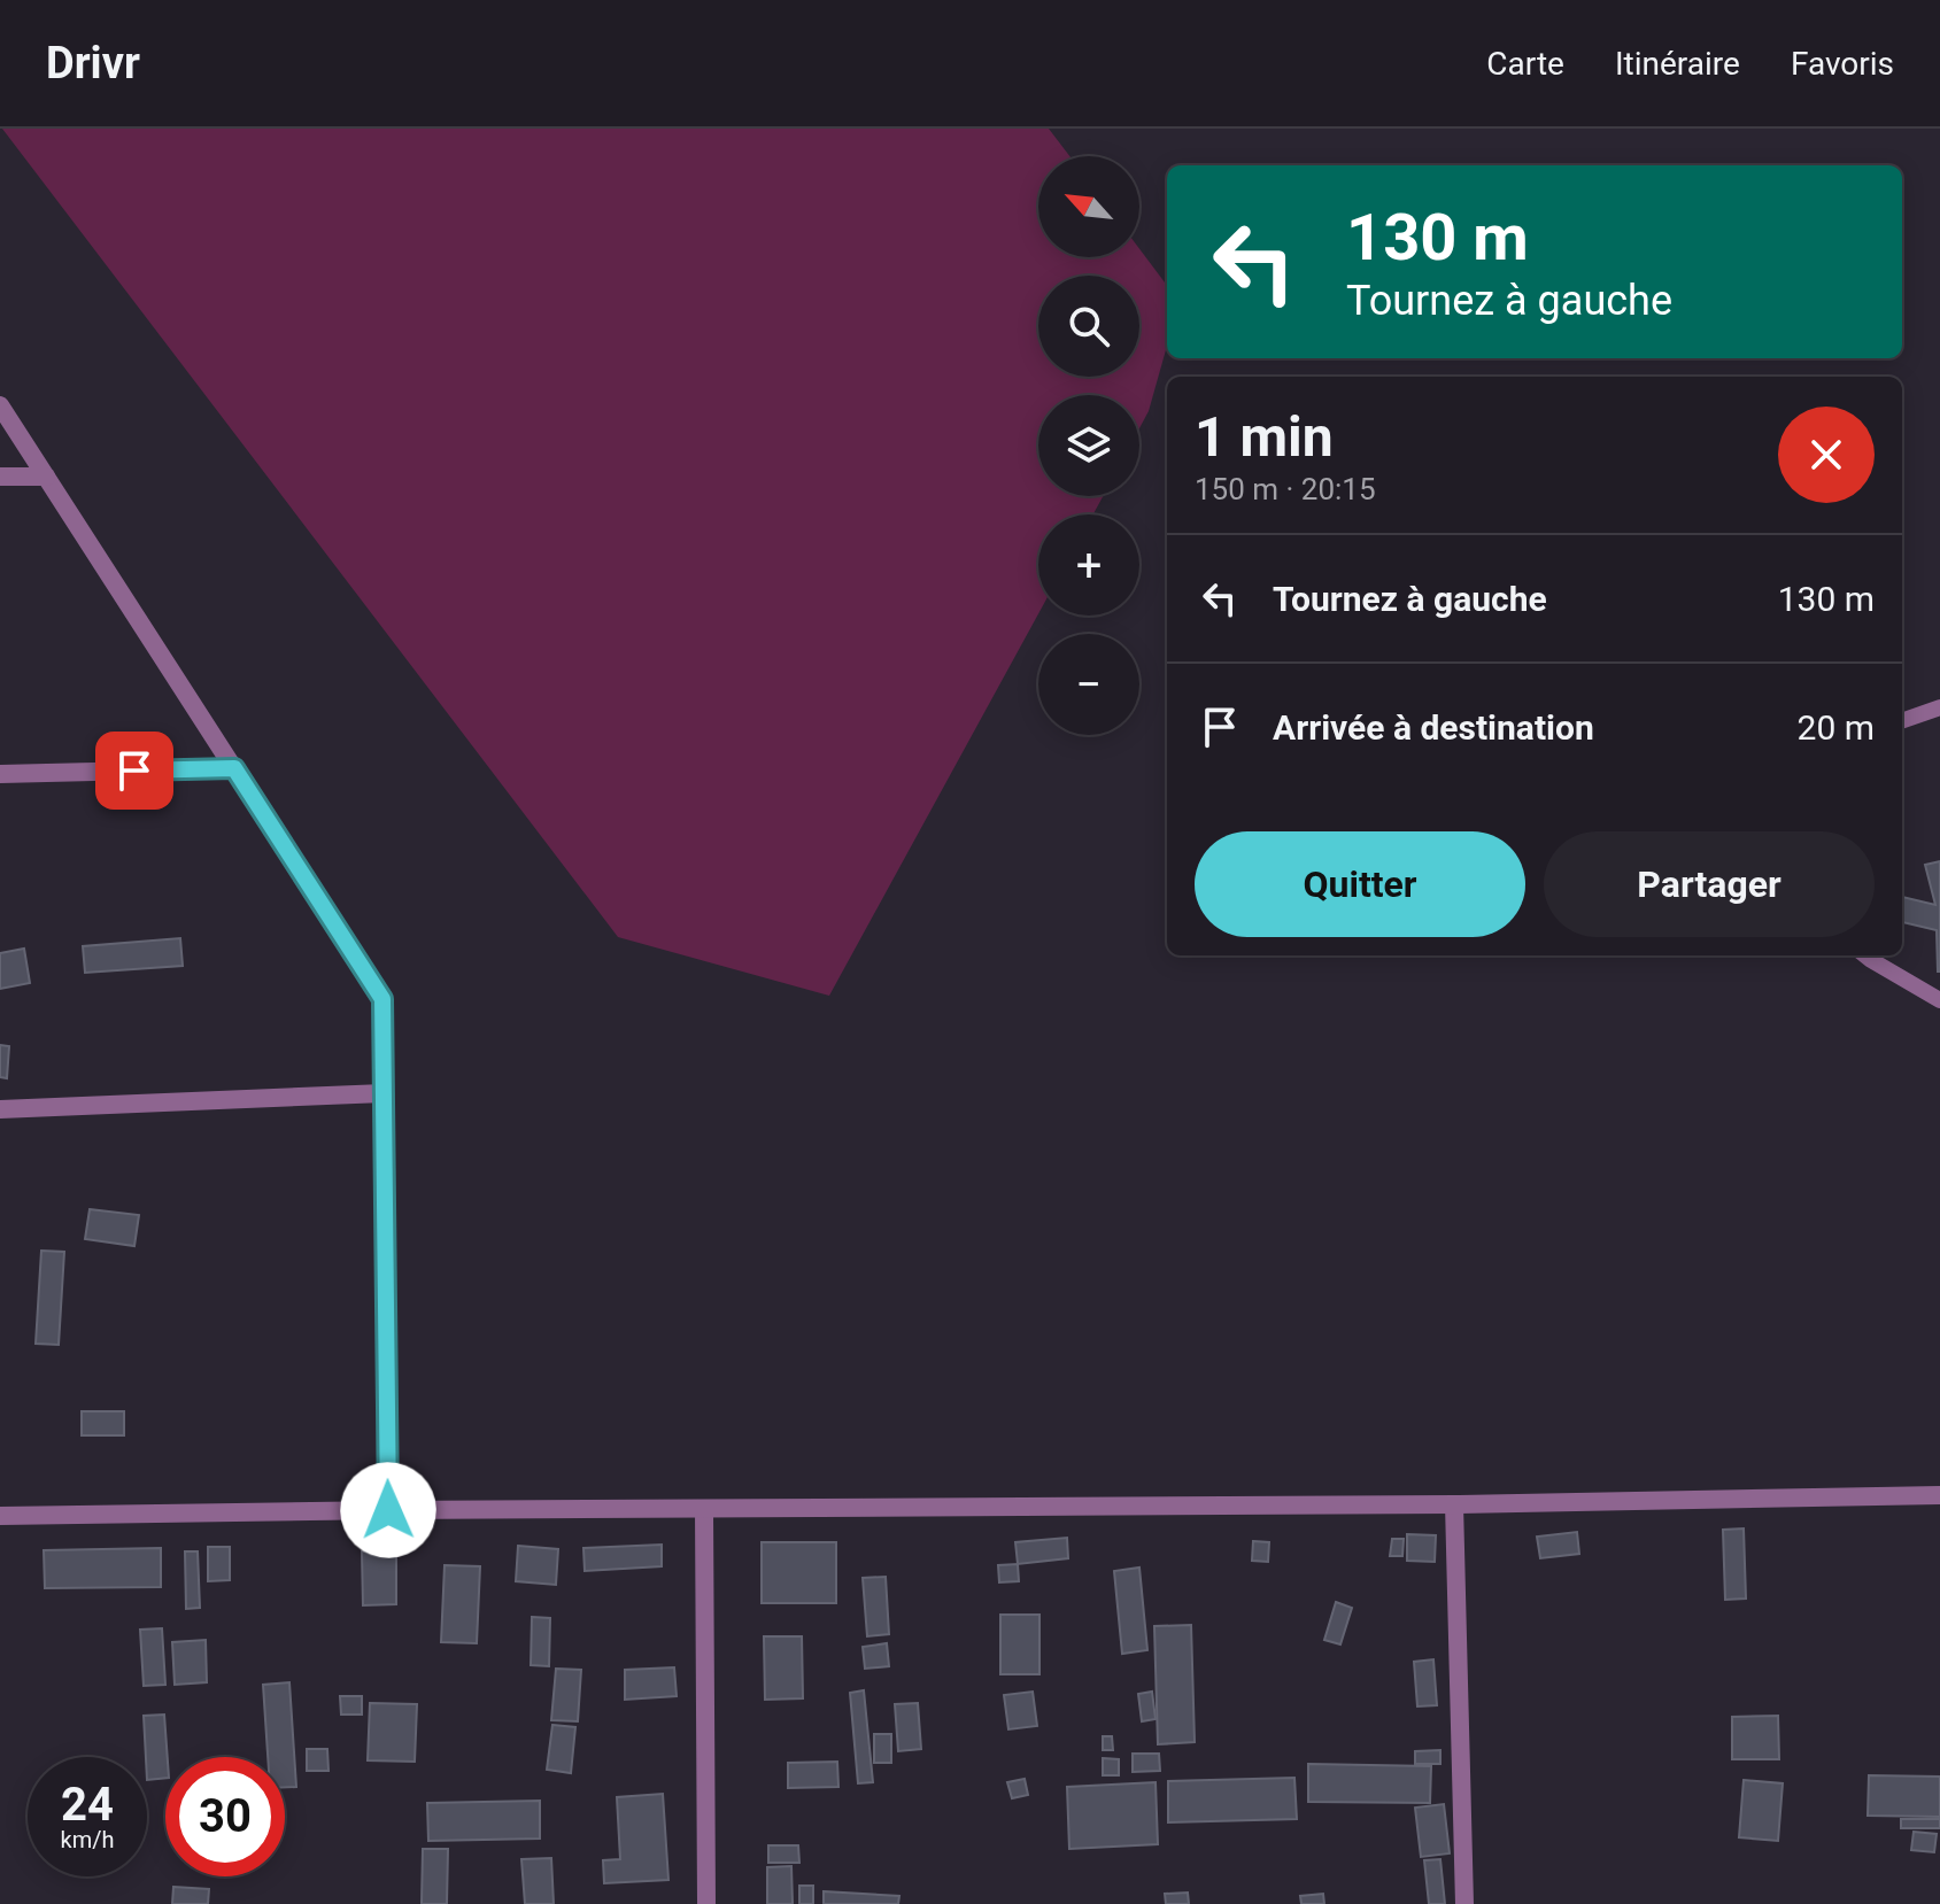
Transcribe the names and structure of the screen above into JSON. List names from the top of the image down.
{
  "north": "top left",
  "page": {
    "header": "Drivr",
    "nav": ["Carte", "Itinéraire", "Favoris"],
    "map_buttons": ["+", "−"],
    "turn": ["130 m", "Tournez à gauche"],
    "heading": ["1 min", "150 m · 20:15"],
    "list": [
      {
        "name": "Tournez à gauche",
        "value": "130 m"
      },
      {
        "name": "Arrivée à destination",
        "value": "20 m"
      }
    ],
    "buttons": ["Quitter", "Partager"],
    "speed": "24 km/h",
    "limit": "30"
  }
}
